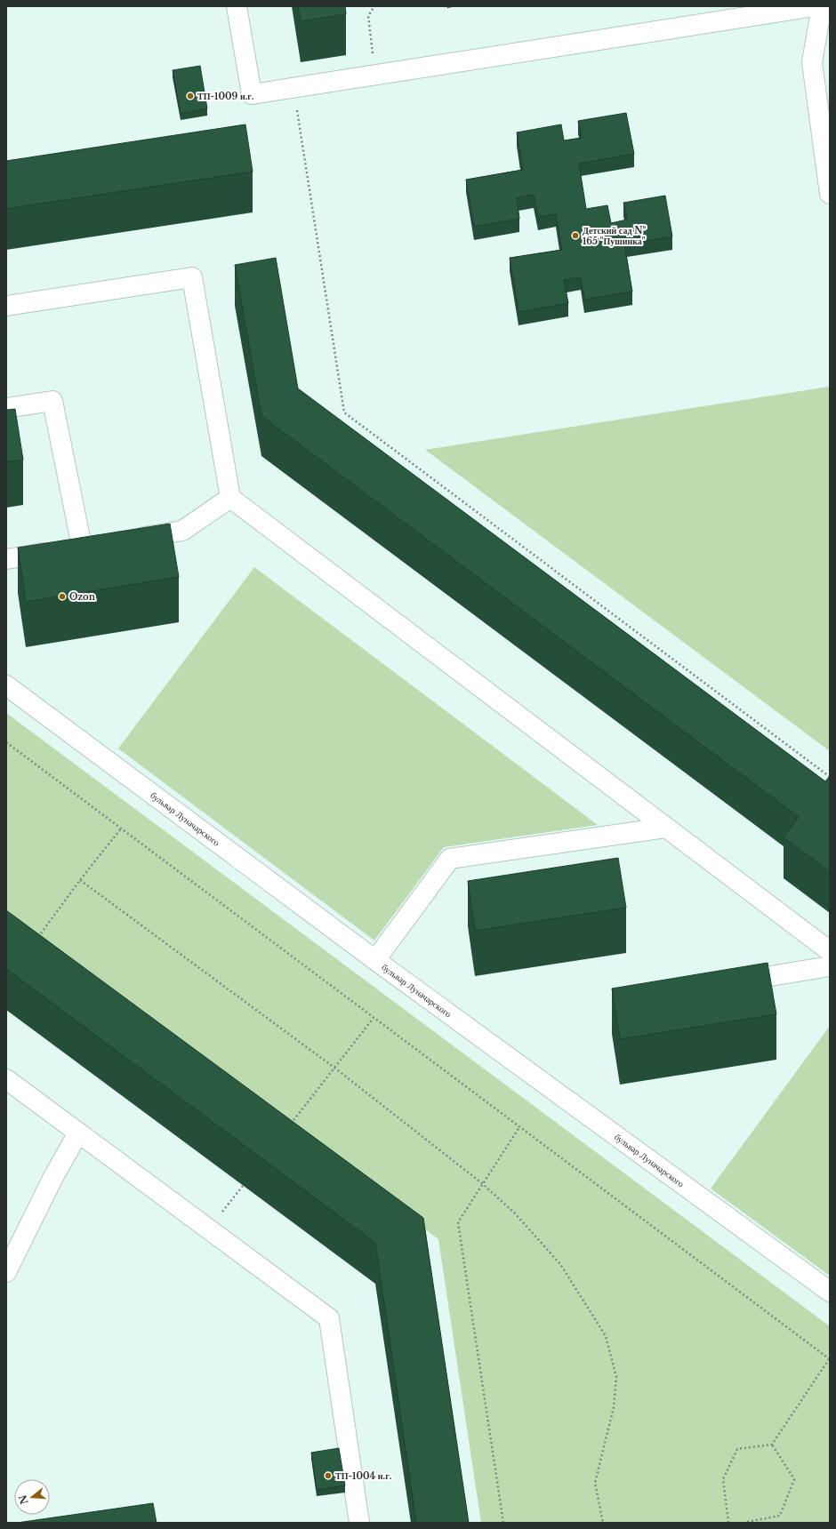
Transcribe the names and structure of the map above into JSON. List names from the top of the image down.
{
  "streets": {
    "street": ["бульвар Луначарского"]
  },
  "places": [
    "ТП-1009 н.г.",
    "Детский сад № 165 \"Пушинка\"",
    "Ozon",
    "ТП-1004 н.г."
  ],
  "north": "left"
}
